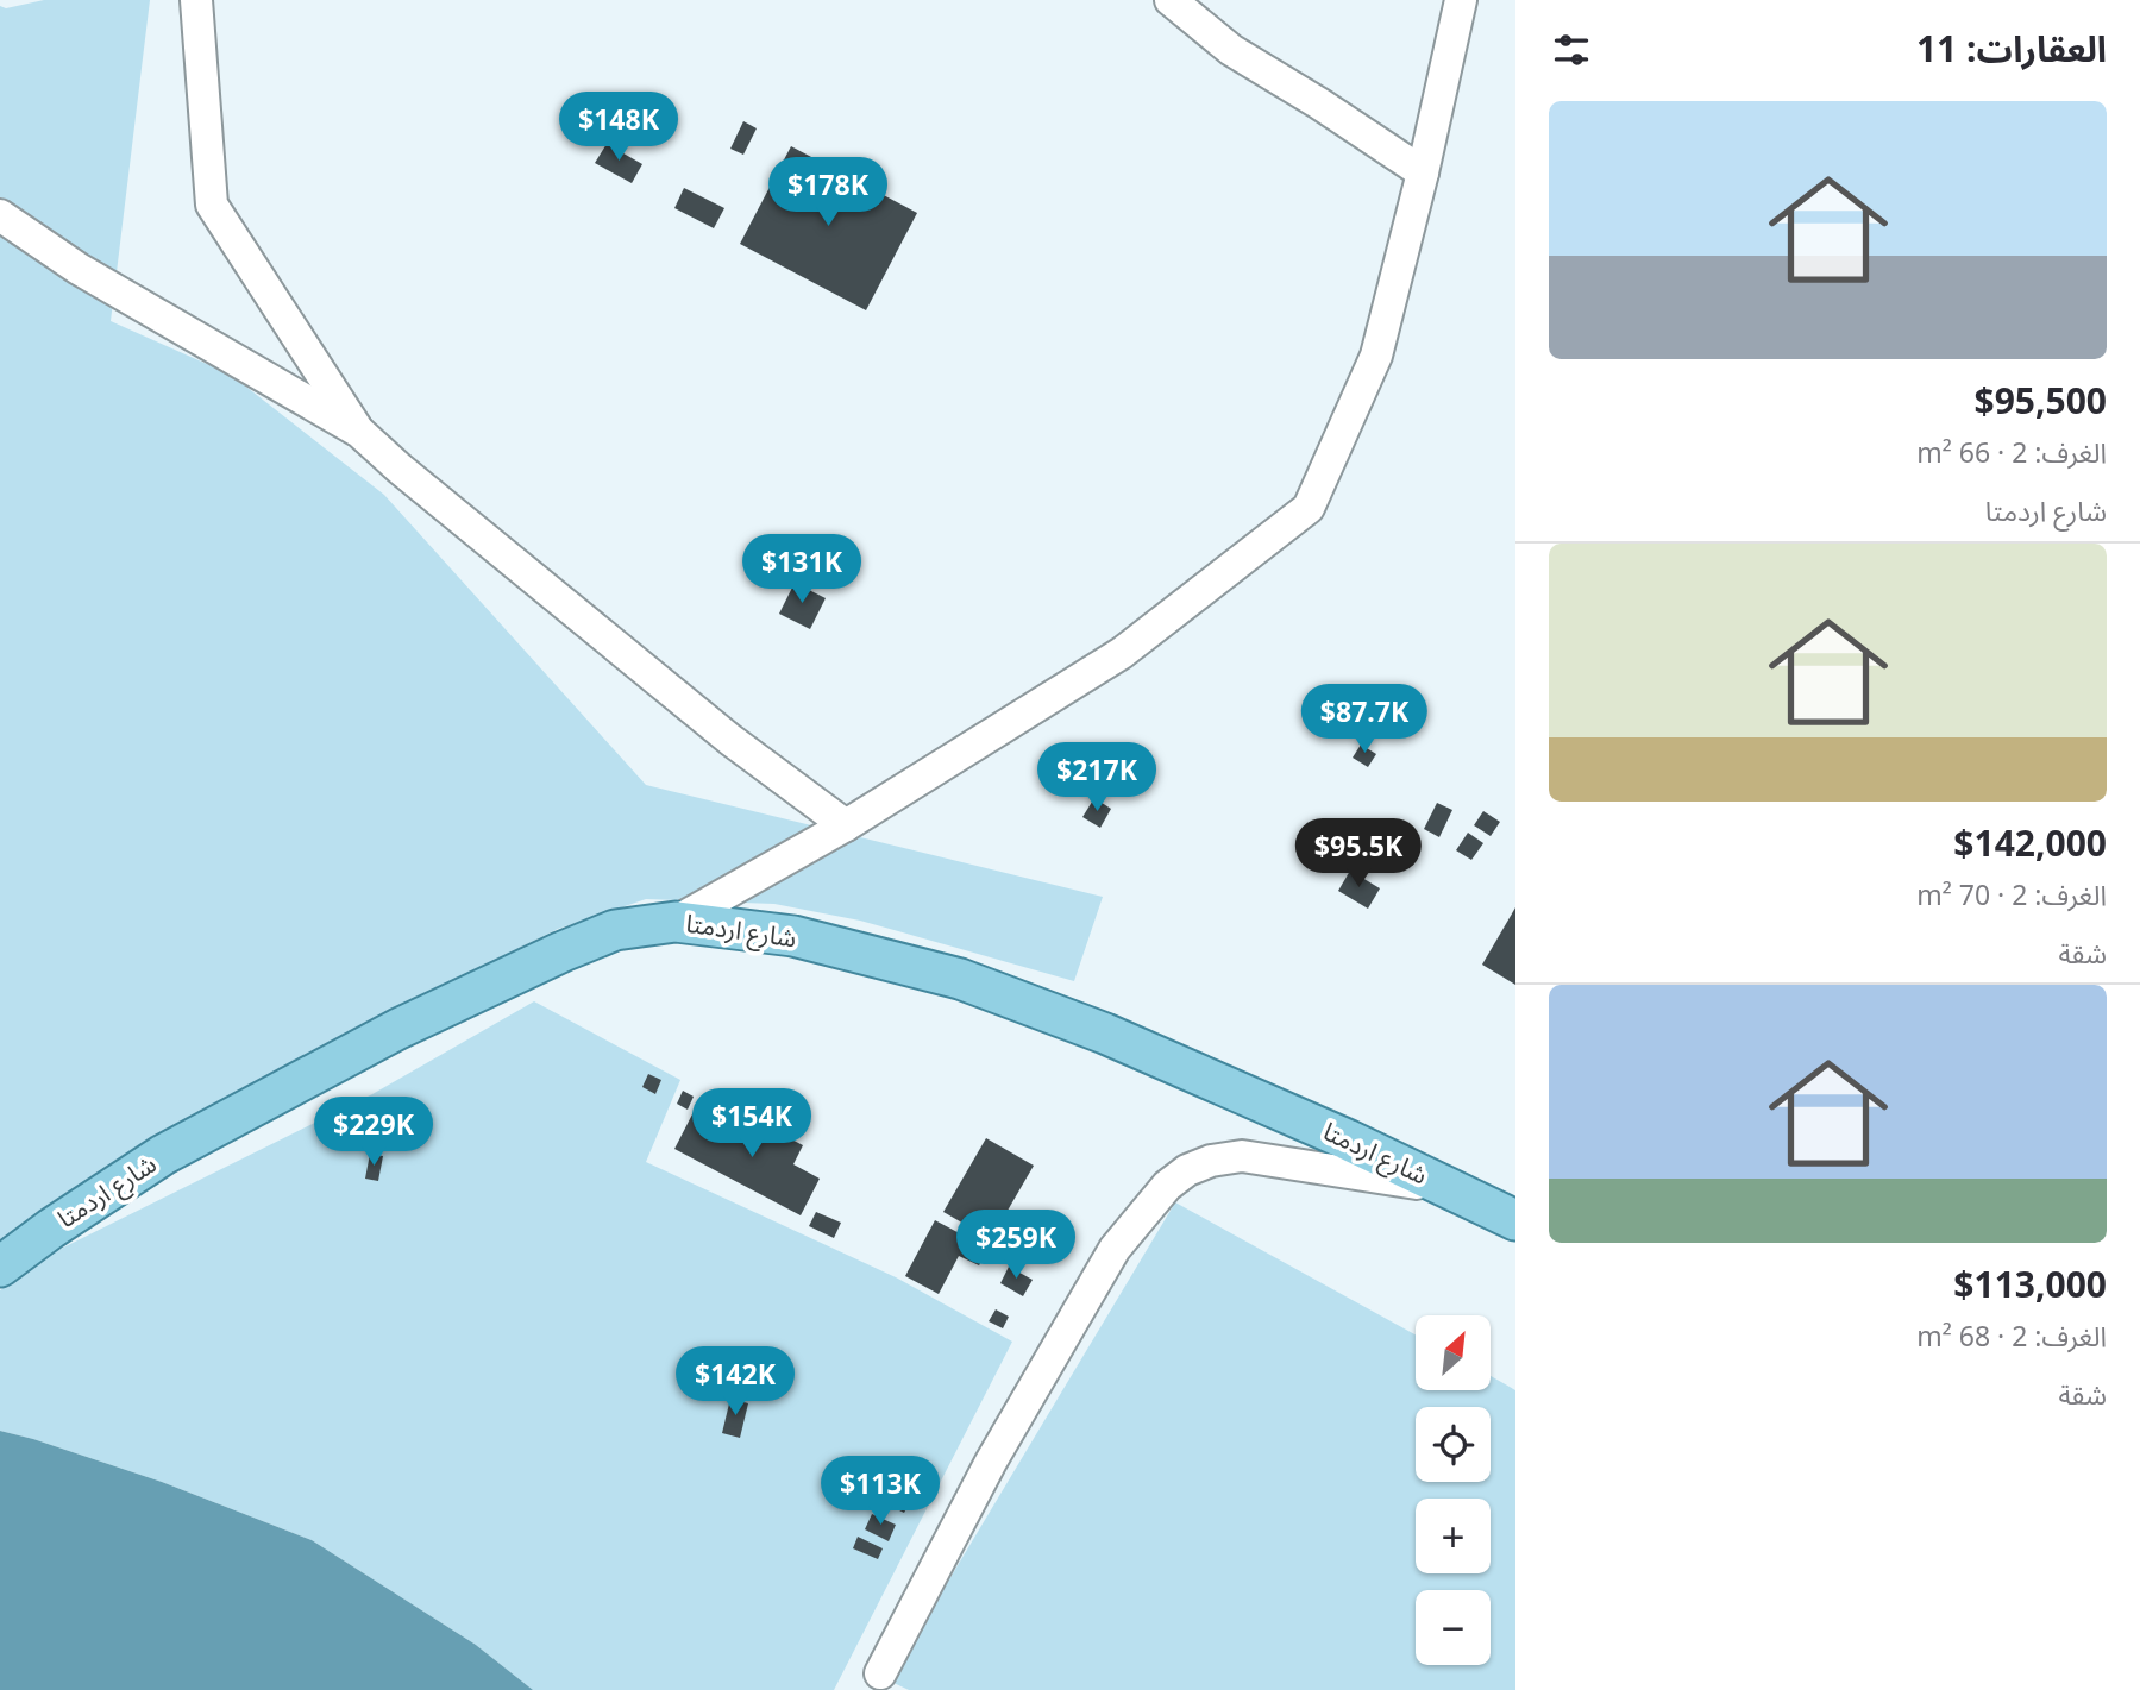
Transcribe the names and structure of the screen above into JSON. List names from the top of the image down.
{
  "streets": {
    "main road": ["شارع اردمتا"]
  },
  "north": "top right",
  "page": {
    "heading": "العقارات: 11",
    "price": [
      "$148K",
      "$178K",
      "$131K",
      "$87.7K",
      "$217K",
      "$95.5K",
      "$154K",
      "$229K",
      "$259K",
      "$142K",
      "$113K"
    ],
    "list": [
      {
        "name": "$95,500",
        "note": "الغرف: 2 · 66 m² · شارع اردمتا"
      },
      {
        "name": "$142,000",
        "note": "الغرف: 2 · 70 m² · شقة"
      },
      {
        "name": "$113,000",
        "note": "الغرف: 2 · 68 m² · شقة"
      }
    ],
    "map_buttons": ["+", "−"]
  }
}
